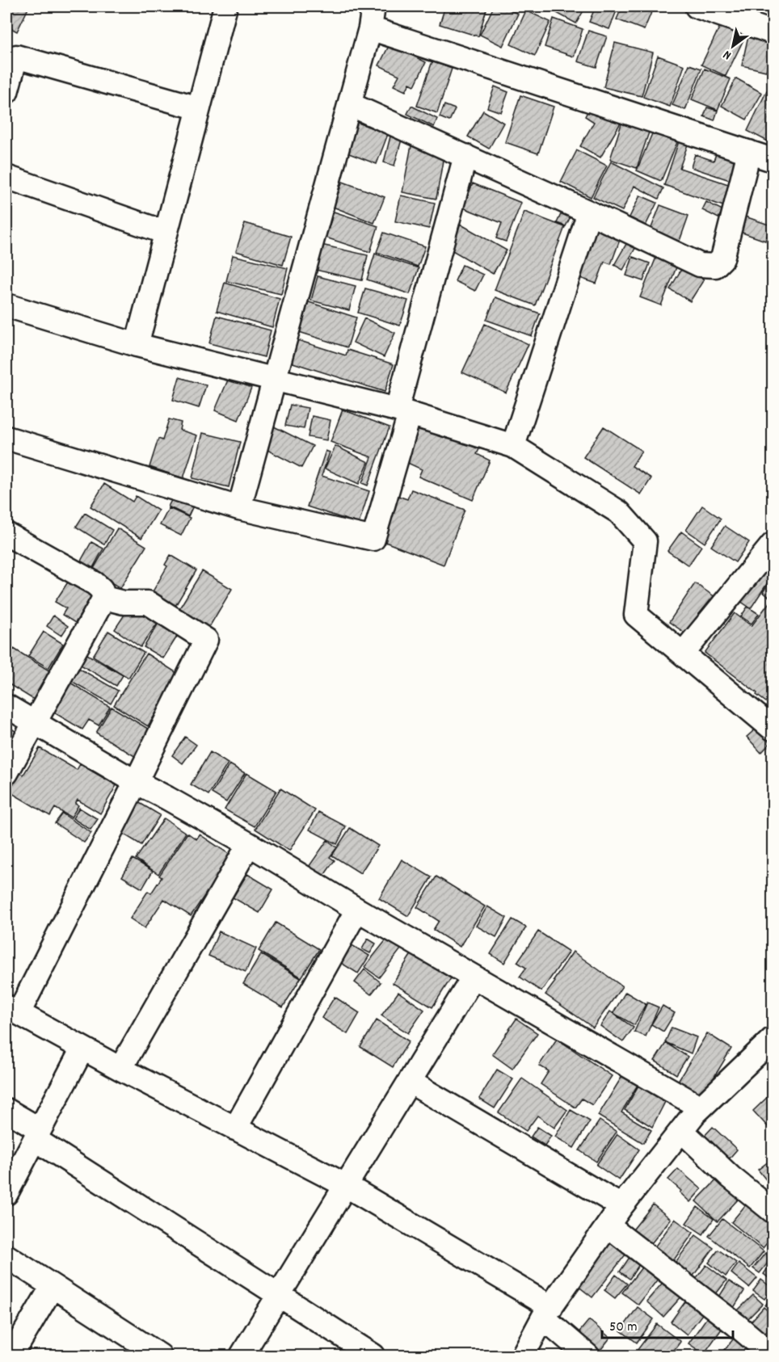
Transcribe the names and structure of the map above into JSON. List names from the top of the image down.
{
  "scale_bar": "50 m",
  "north": "bottom left"
}
